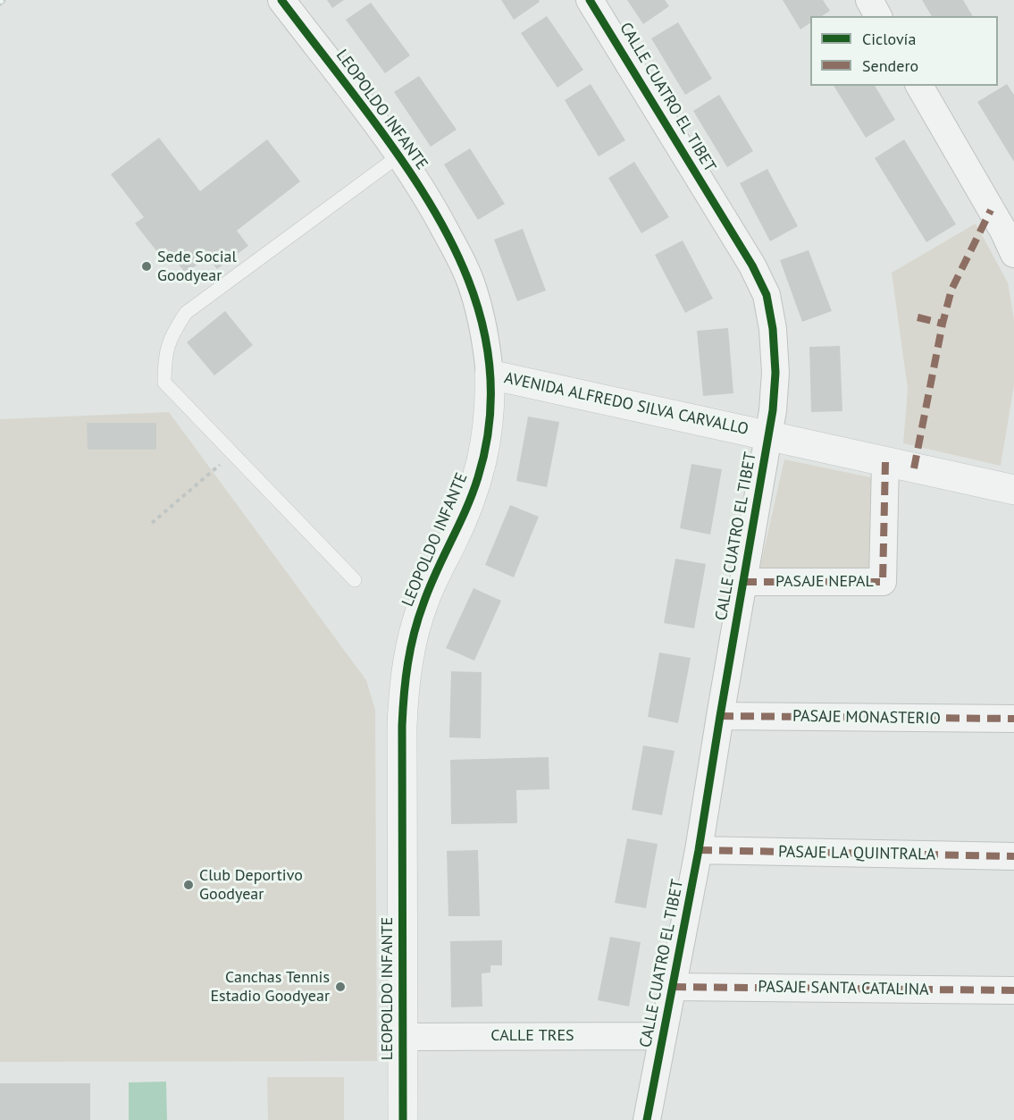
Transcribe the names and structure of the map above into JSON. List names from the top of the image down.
{
  "streets": {
    "street": [
      "CALLE CUATRO EL TIBET",
      "LEOPOLDO INFANTE",
      "AVENIDA ALFREDO SILVA CARVALLO",
      "PASAJE NEPAL",
      "PASAJE MONASTERIO",
      "PASAJE LA QUINTRALA",
      "PASAJE SANTA CATALINA",
      "CALLE TRES"
    ]
  },
  "crossings": [
    ["CALLE CUATRO EL TIBET", "AVENIDA ALFREDO SILVA CARVALLO"],
    ["CALLE CUATRO EL TIBET", "PASAJE NEPAL"],
    ["CALLE CUATRO EL TIBET", "PASAJE MONASTERIO"],
    ["CALLE CUATRO EL TIBET", "PASAJE LA QUINTRALA"],
    ["CALLE CUATRO EL TIBET", "PASAJE SANTA CATALINA"],
    ["CALLE CUATRO EL TIBET", "CALLE TRES"],
    ["LEOPOLDO INFANTE", "AVENIDA ALFREDO SILVA CARVALLO"],
    ["LEOPOLDO INFANTE", "CALLE TRES"],
    ["AVENIDA ALFREDO SILVA CARVALLO", "PASAJE NEPAL"]
  ],
  "places": ["Sede Social Goodyear", "Club Deportivo Goodyear", "Canchas Tennis Estadio Goodyear"],
  "legend": ["Ciclovía", "Sendero"]
}
